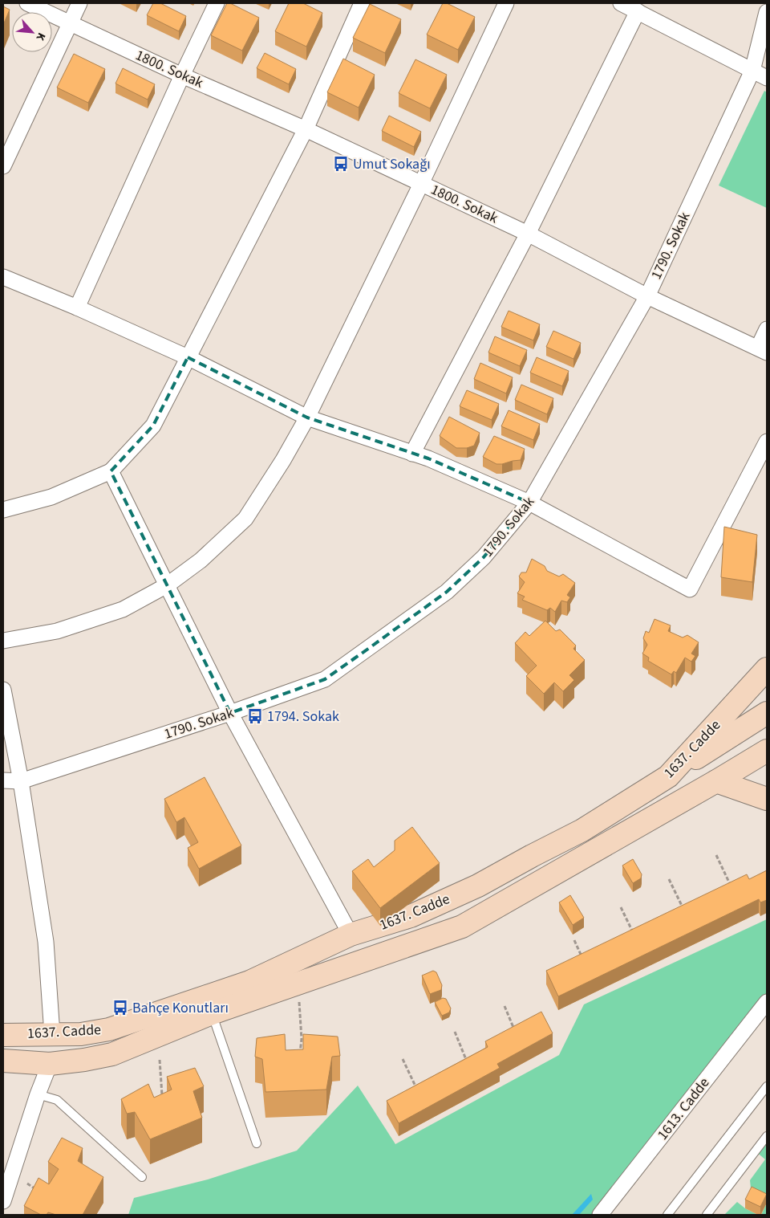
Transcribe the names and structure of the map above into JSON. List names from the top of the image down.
{
  "streets": {
    "street": [
      "1800. Sokak",
      "1790. Sokak",
      "1637. Cadde",
      "1613. Cadde"
    ]
  },
  "crossings": [
    ["1800. Sokak", "1790. Sokak"]
  ],
  "places": {
    "bus stop": ["Umut Sokağı", "1794. Sokak", "Bahçe Konutları"]
  },
  "north": "bottom right"
}
